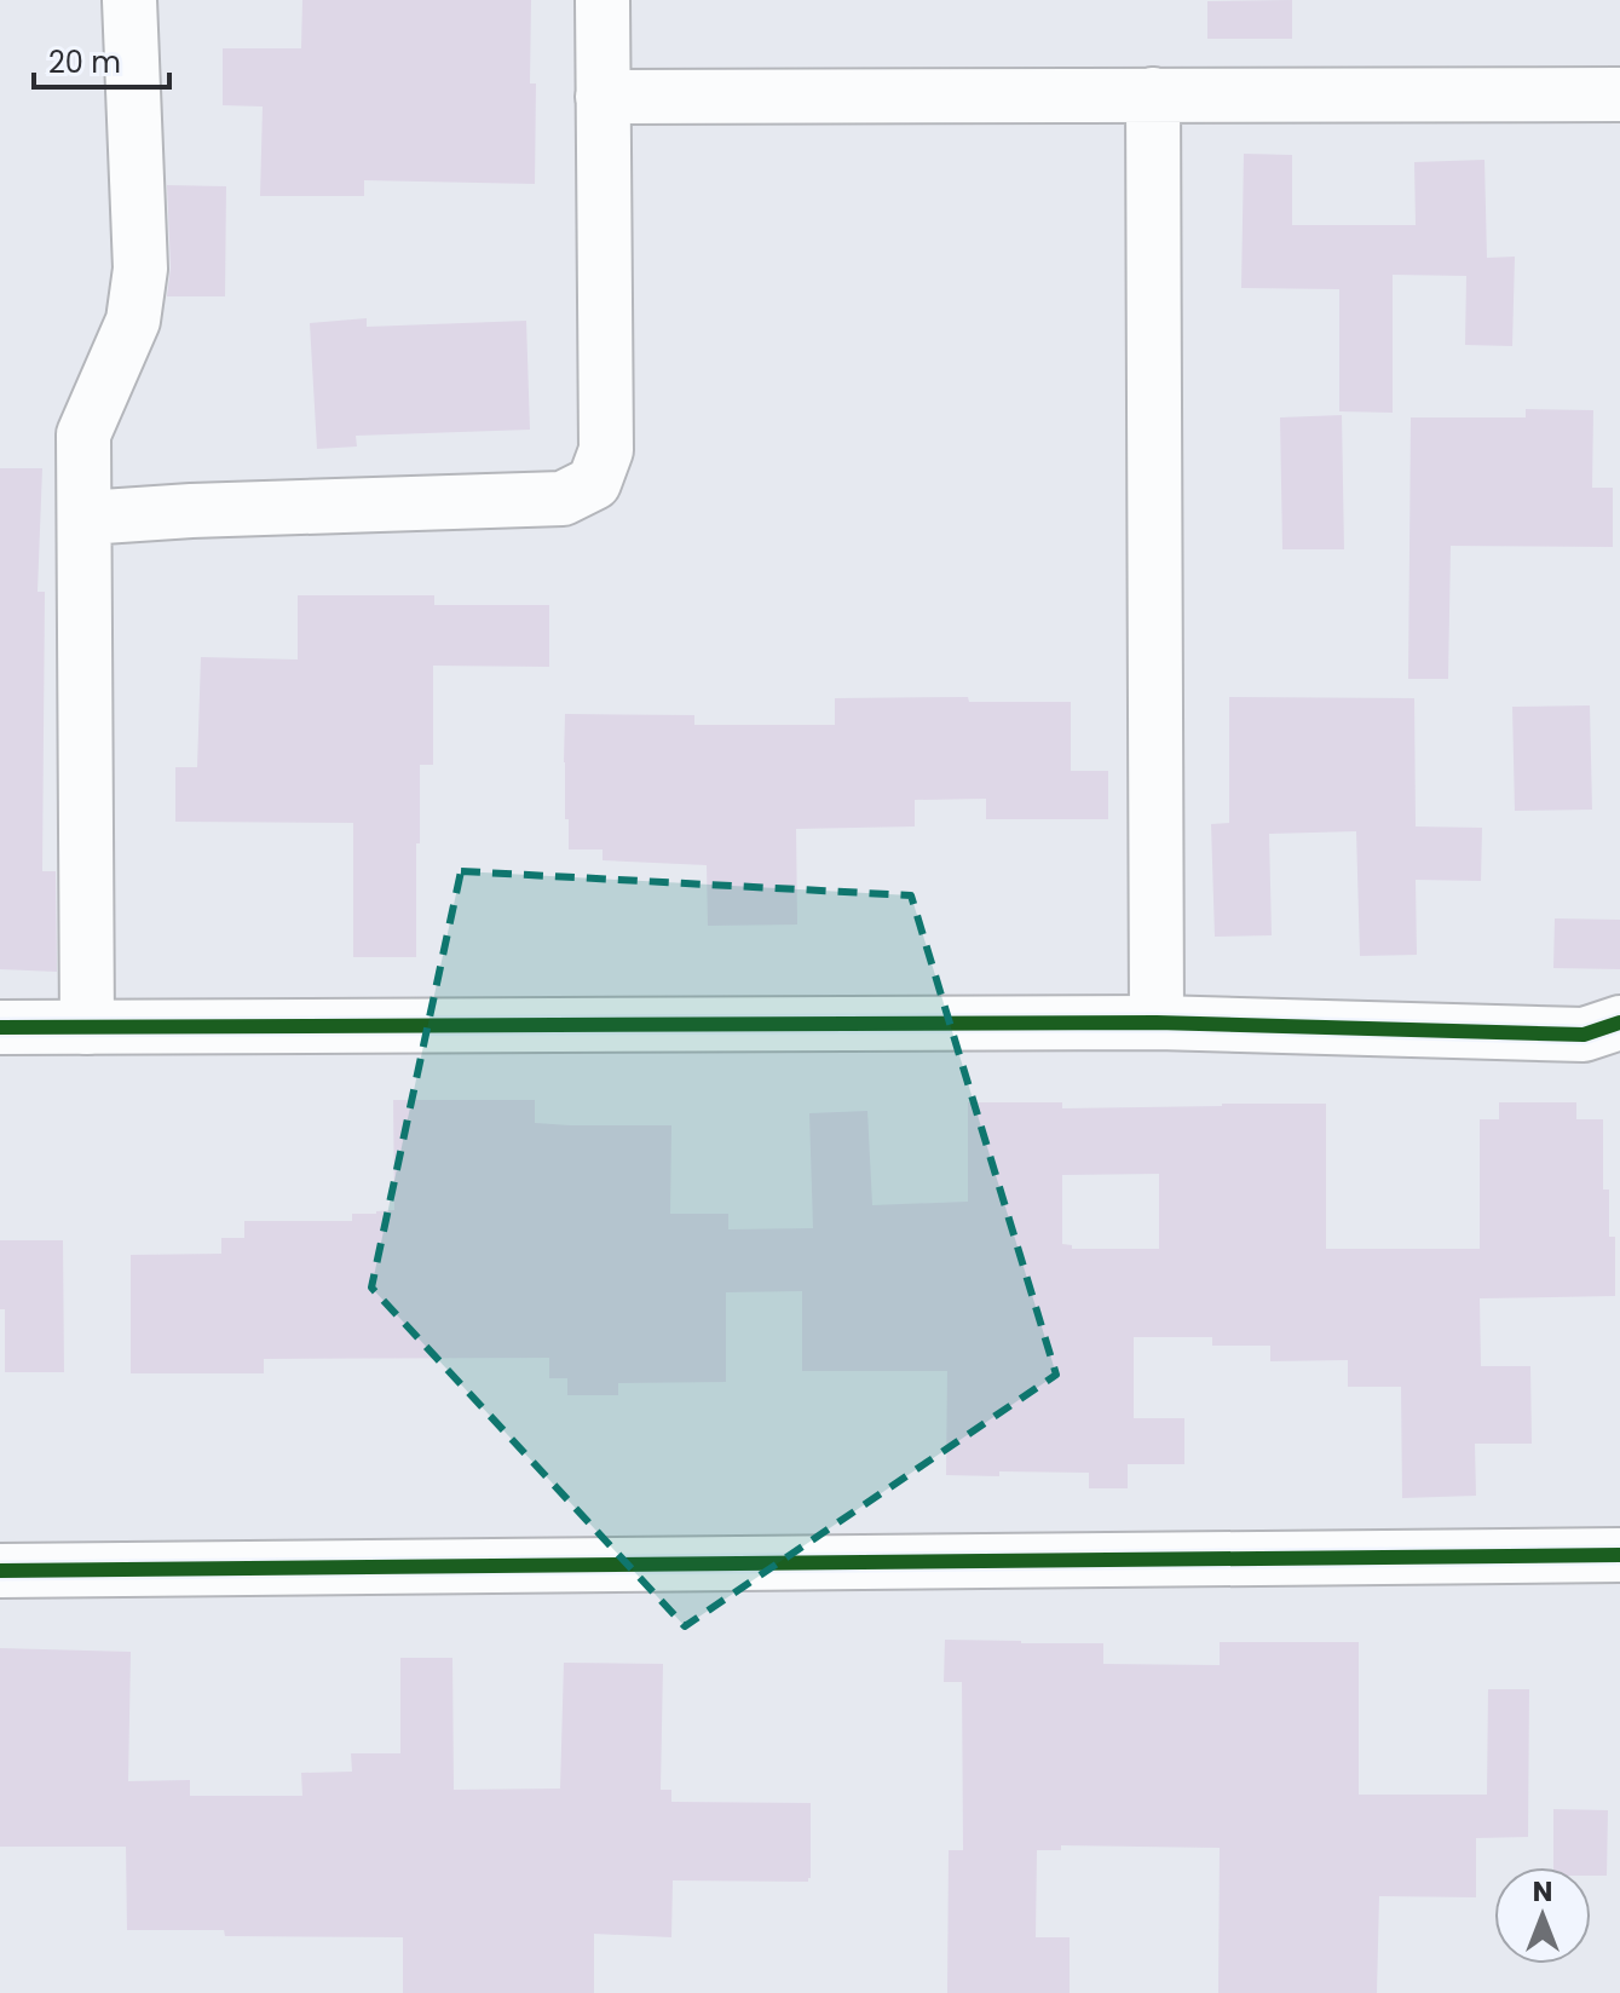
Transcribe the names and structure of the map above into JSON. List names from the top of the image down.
{
  "scale_bar": "20 m",
  "north": "top"
}
